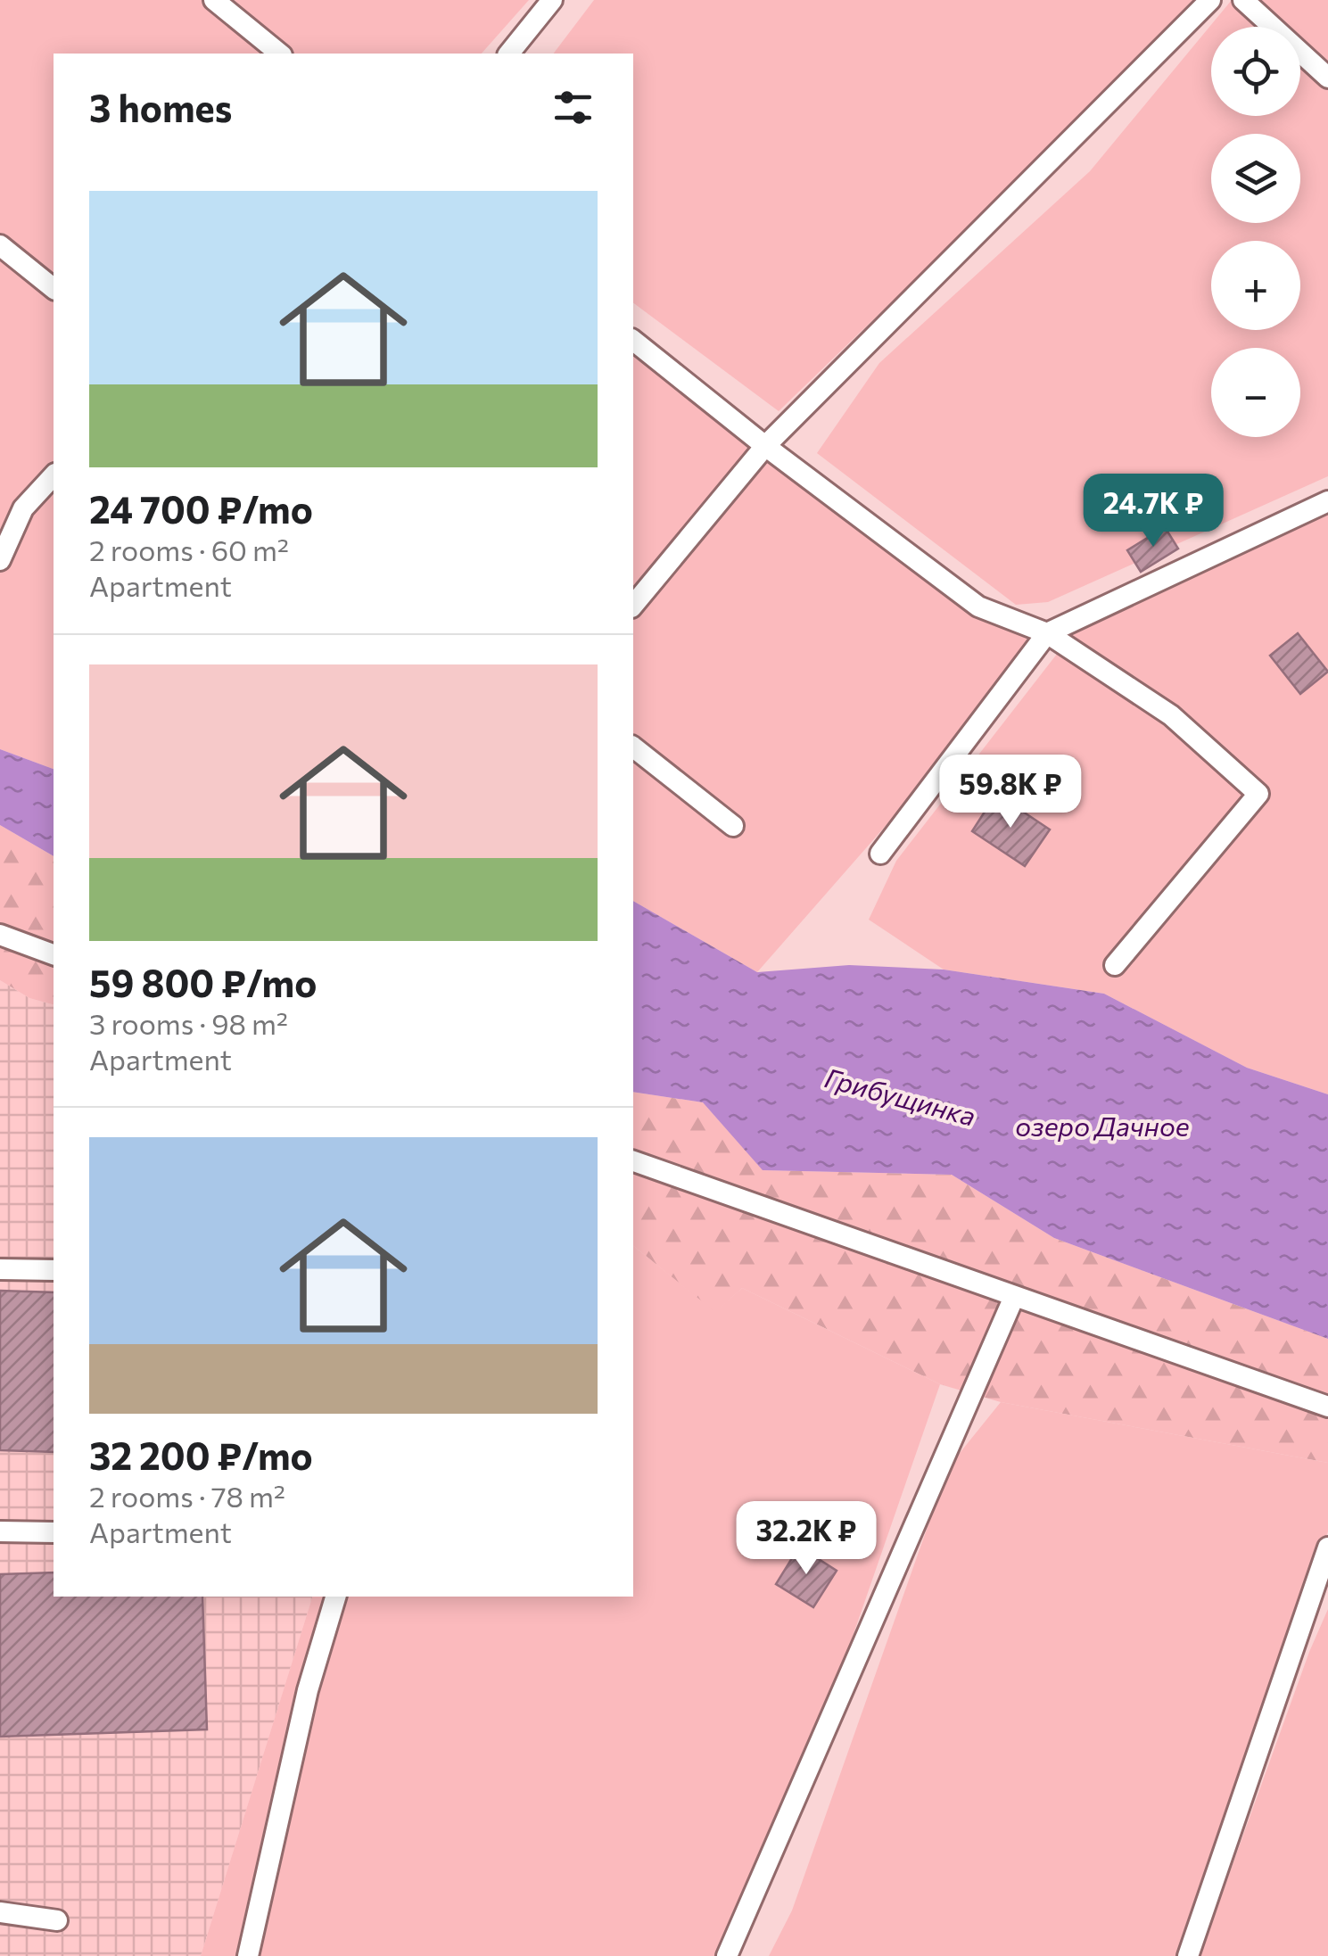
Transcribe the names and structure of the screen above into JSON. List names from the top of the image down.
{
  "water": ["Грибущинка", "озеро Дачное"],
  "page": {
    "map_buttons": ["+", "−"],
    "heading": "3 homes",
    "list": [
      {
        "name": "24 700 ₽/mo",
        "note": "2 rooms · 60 m² · Apartment"
      },
      {
        "name": "59 800 ₽/mo",
        "note": "3 rooms · 98 m² · Apartment"
      },
      {
        "name": "32 200 ₽/mo",
        "note": "2 rooms · 78 m² · Apartment"
      }
    ],
    "price": ["24.7K ₽", "59.8K ₽", "32.2K ₽"]
  }
}
